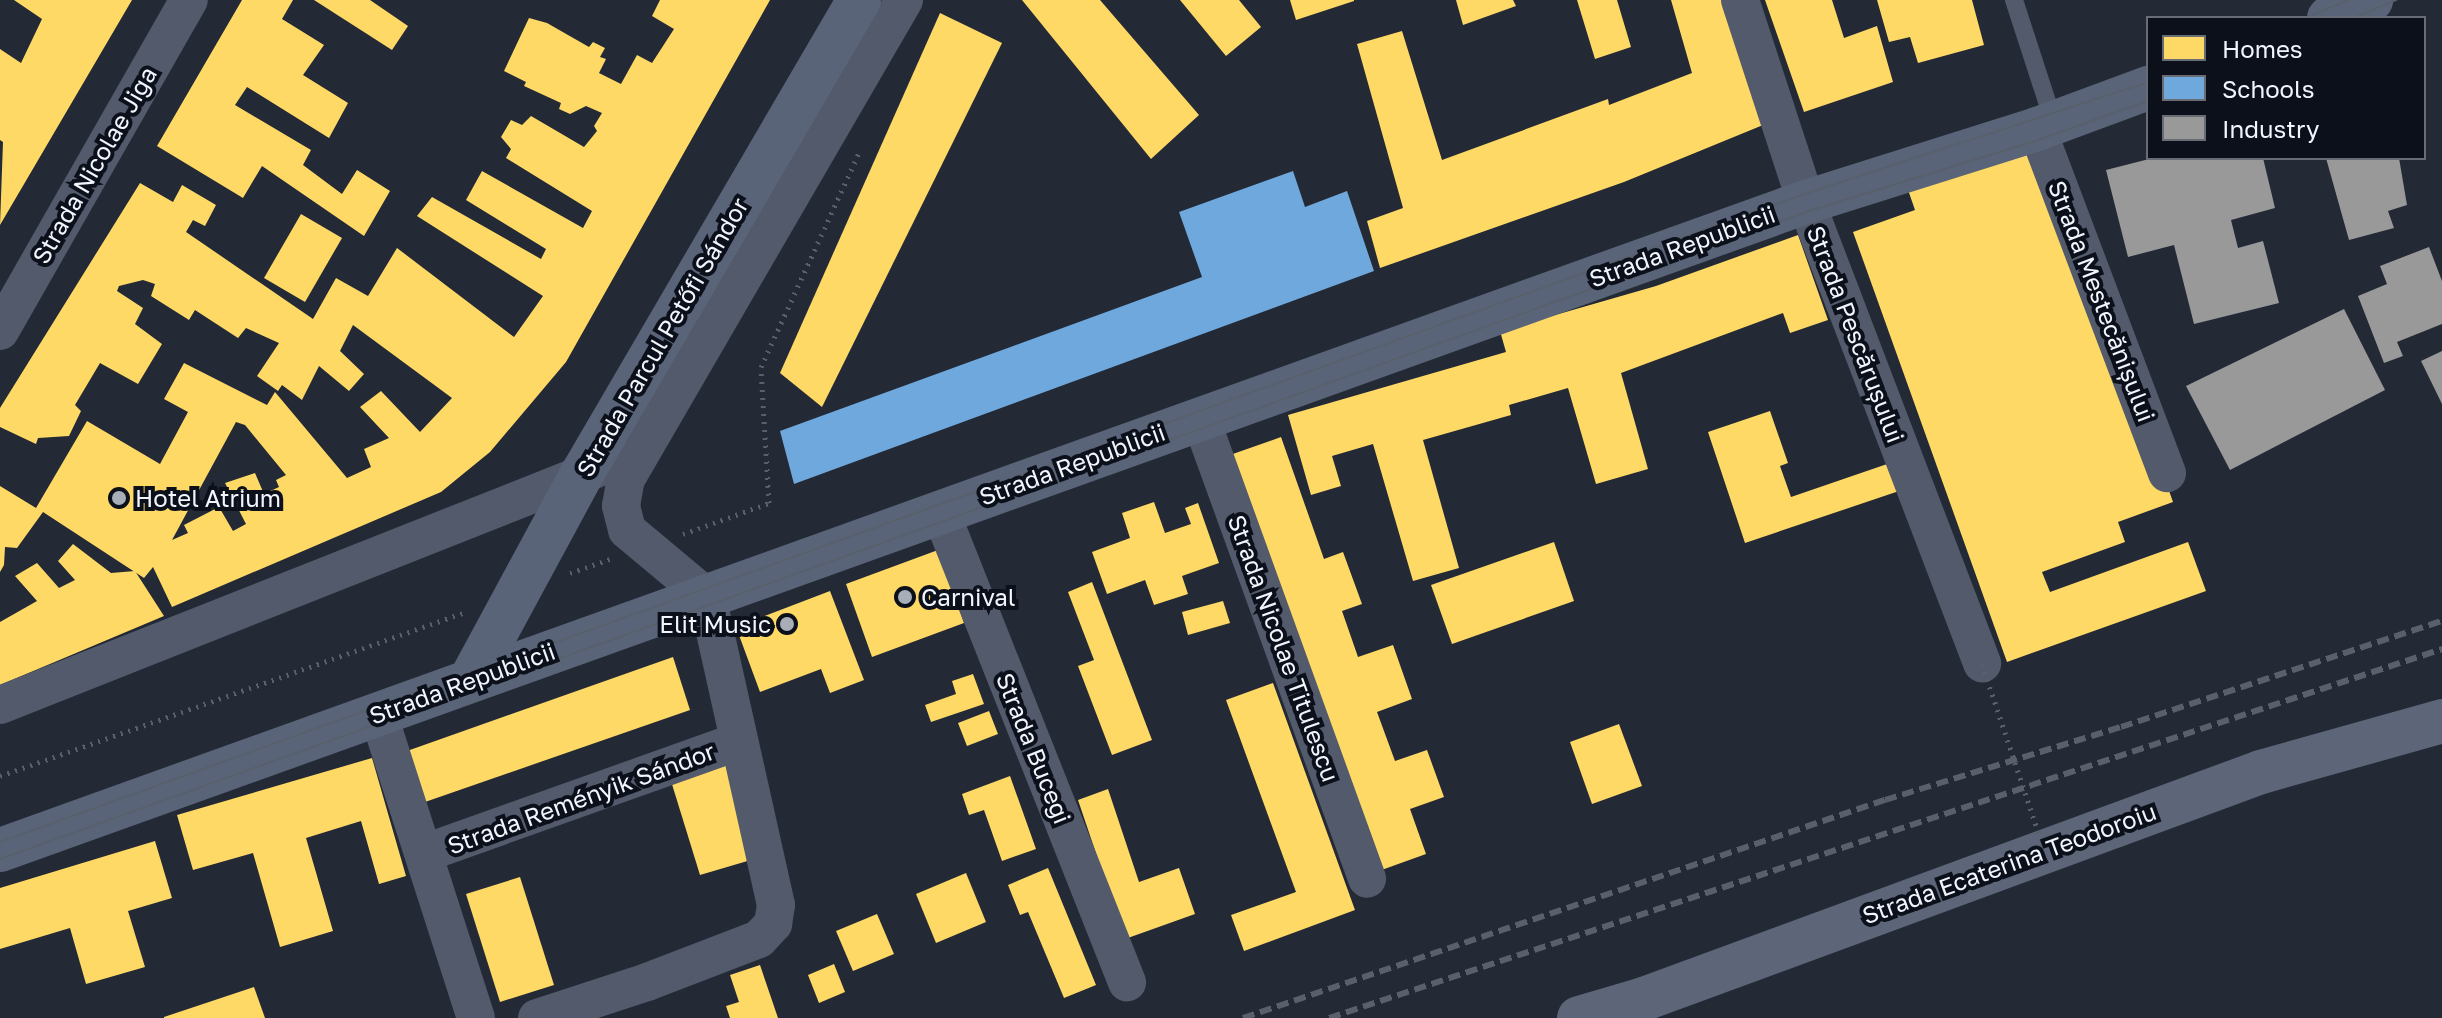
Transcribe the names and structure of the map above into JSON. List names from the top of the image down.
{
  "streets": {
    "main road": ["Strada Republicii", "Strada Parcul Petőfi Sándor", "Strada Ecaterina Teodoroiu"],
    "street": [
      "Strada Nicolae Jiga",
      "Strada Mestecănișului",
      "Strada Pescărușului",
      "Strada Nicolae Titulescu",
      "Strada Bucegi",
      "Strada Reményik Sándor"
    ]
  },
  "crossings": [
    ["Strada Republicii", "Strada Mestecănișului"],
    ["Strada Republicii", "Strada Pescărușului"],
    ["Strada Republicii", "Strada Parcul Petőfi Sándor"],
    ["Strada Republicii", "Strada Nicolae Titulescu"],
    ["Strada Republicii", "Strada Bucegi"],
    ["Strada Republicii", "Strada Reményik Sándor"],
    ["Strada Parcul Petőfi Sándor", "Strada Reményik Sándor"]
  ],
  "places": ["Hotel Atrium", "Carnival", "Elit Music"],
  "legend": ["Homes", "Schools", "Industry"]
}
